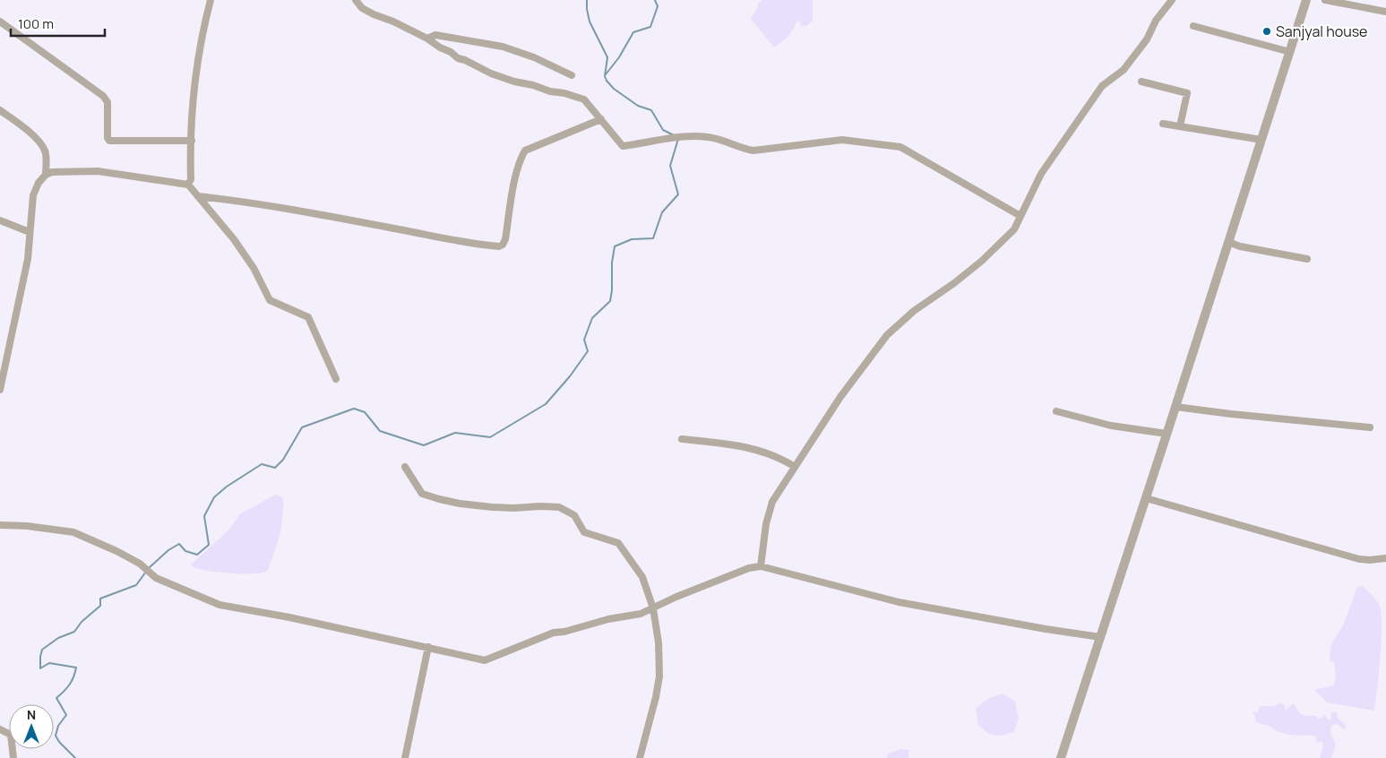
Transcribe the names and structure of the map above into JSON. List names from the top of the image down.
{
  "places": ["Sanjyal house"],
  "scale_bar": "100 m",
  "north": "top"
}
